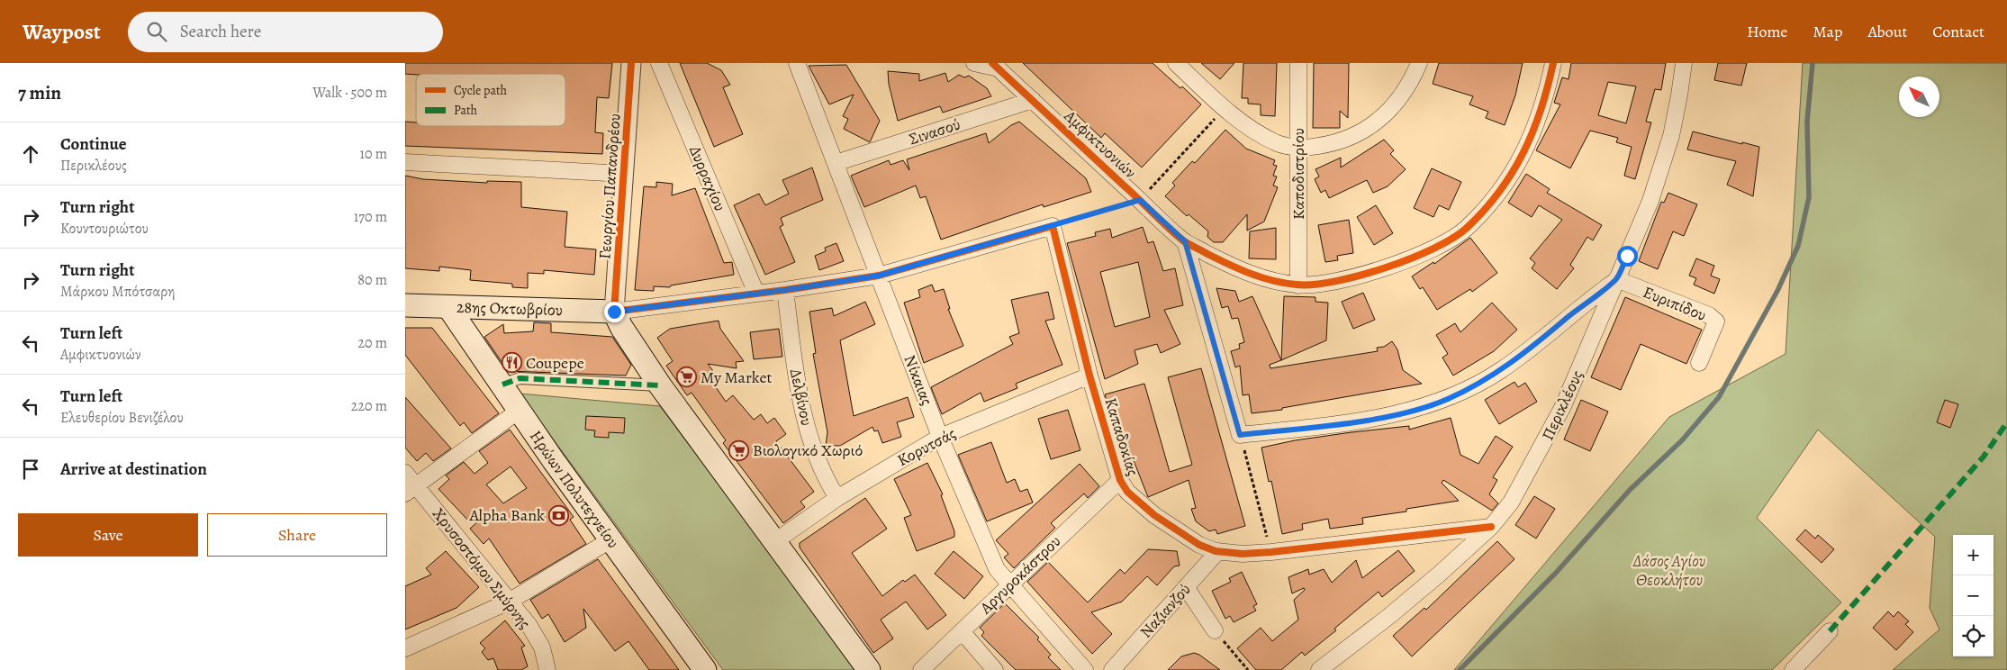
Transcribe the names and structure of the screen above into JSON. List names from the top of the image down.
{
  "streets": {
    "main road": ["28ης Οκτωβρίου", "Ηρώων Πολυτεχνείου"],
    "street": [
      "Σινασού",
      "Αμφικτυονιών",
      "Καποδιστρίου",
      "Δυρραχίου",
      "Γεωργίου Παπανδρέου",
      "Ευριπίδου",
      "Νίκαιας",
      "Δελβίνου",
      "Περικλέους",
      "Καπαδοκίας",
      "Κορυτσάς",
      "Χρυσοστόμου Σμύρνης",
      "Αργυροκάστρου",
      "Ναζιανζού"
    ]
  },
  "crossings": [
    ["Σινασού", "Αμφικτυονιών"],
    ["Σινασού", "Νίκαιας"],
    ["Αμφικτυονιών", "Καποδιστρίου"],
    ["Γεωργίου Παπανδρέου", "28ης Οκτωβρίου"],
    ["Ευριπίδου", "Περικλέους"],
    ["28ης Οκτωβρίου", "Ηρώων Πολυτεχνείου"],
    ["Νίκαιας", "Κορυτσάς"],
    ["Νίκαιας", "Αργυροκάστρου"],
    ["Δελβίνου", "Κορυτσάς"],
    ["Περικλέους", "Καπαδοκίας"],
    ["Καπαδοκίας", "Κορυτσάς"],
    ["Καπαδοκίας", "Αργυροκάστρου"],
    ["Καπαδοκίας", "Ναζιανζού"]
  ],
  "parks": ["Δάσος Αγίου Θεοκλήτου"],
  "places": {
    "restaurant": ["Coupepe"],
    "supermarket": ["My Market", "Βιολογικό Χωριό"],
    "bank": ["Alpha Bank"]
  },
  "legend": ["Cycle path", "Path"],
  "north": "top left",
  "page": {
    "header": "Waypost",
    "search": "Search here",
    "nav": [
      "Home",
      "Map",
      "About",
      "Contact"
    ],
    "heading": ["7 min", "Walk · 500 m"],
    "list": [
      ["Continue", "Περικλέους", "10 m"],
      ["Turn right", "Κουντουριώτου", "170 m"],
      ["Turn right", "Μάρκου Μπότσαρη", "80 m"],
      ["Turn left", "Αμφικτυονιών", "20 m"],
      ["Turn left", "Ελευθερίου Βενιζέλου", "220 m"],
      "Arrive at destination"
    ],
    "buttons": ["Save", "Share"],
    "map_buttons": ["+", "−"]
  }
}
